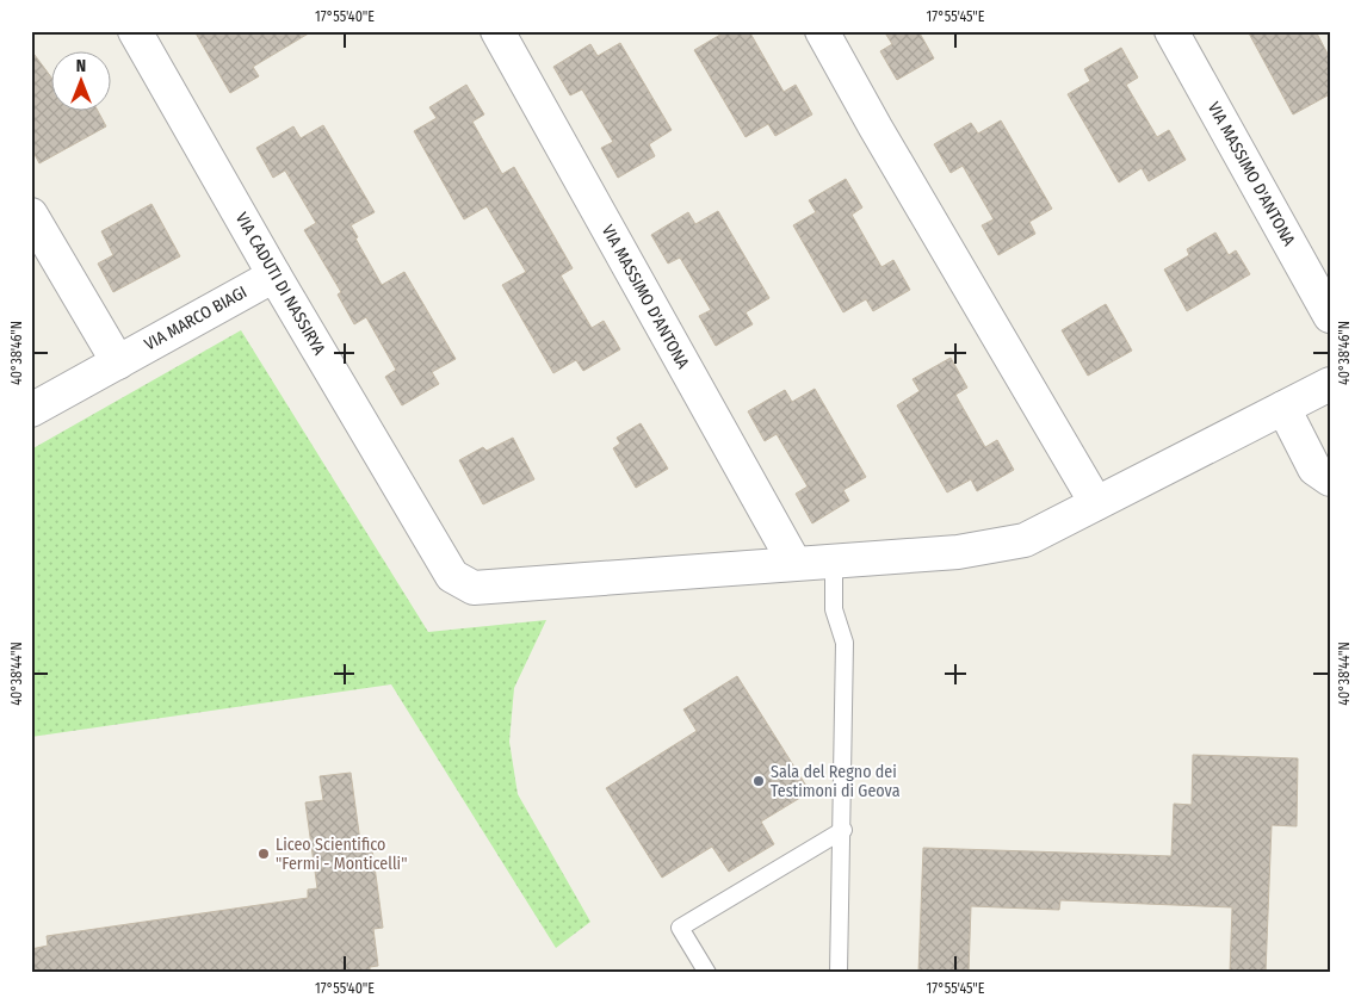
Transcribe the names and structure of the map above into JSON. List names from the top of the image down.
{
  "streets": {
    "street": ["VIA MASSIMO D'ANTONA", "VIA CADUTI DI NASSIRYA", "VIA MARCO BIAGI"]
  },
  "crossings": [
    ["VIA MASSIMO D'ANTONA", "VIA CADUTI DI NASSIRYA"],
    ["VIA CADUTI DI NASSIRYA", "VIA MARCO BIAGI"]
  ],
  "places": ["Sala del Regno dei Testimoni di Geova", "Liceo Scientifico \"Fermi - Monticelli\""],
  "north": "top",
  "coordinates": [
    "17°55'40\"E",
    "17°55'45\"E",
    "40°38'46\"N",
    "40°38'44\"N"
  ]
}
